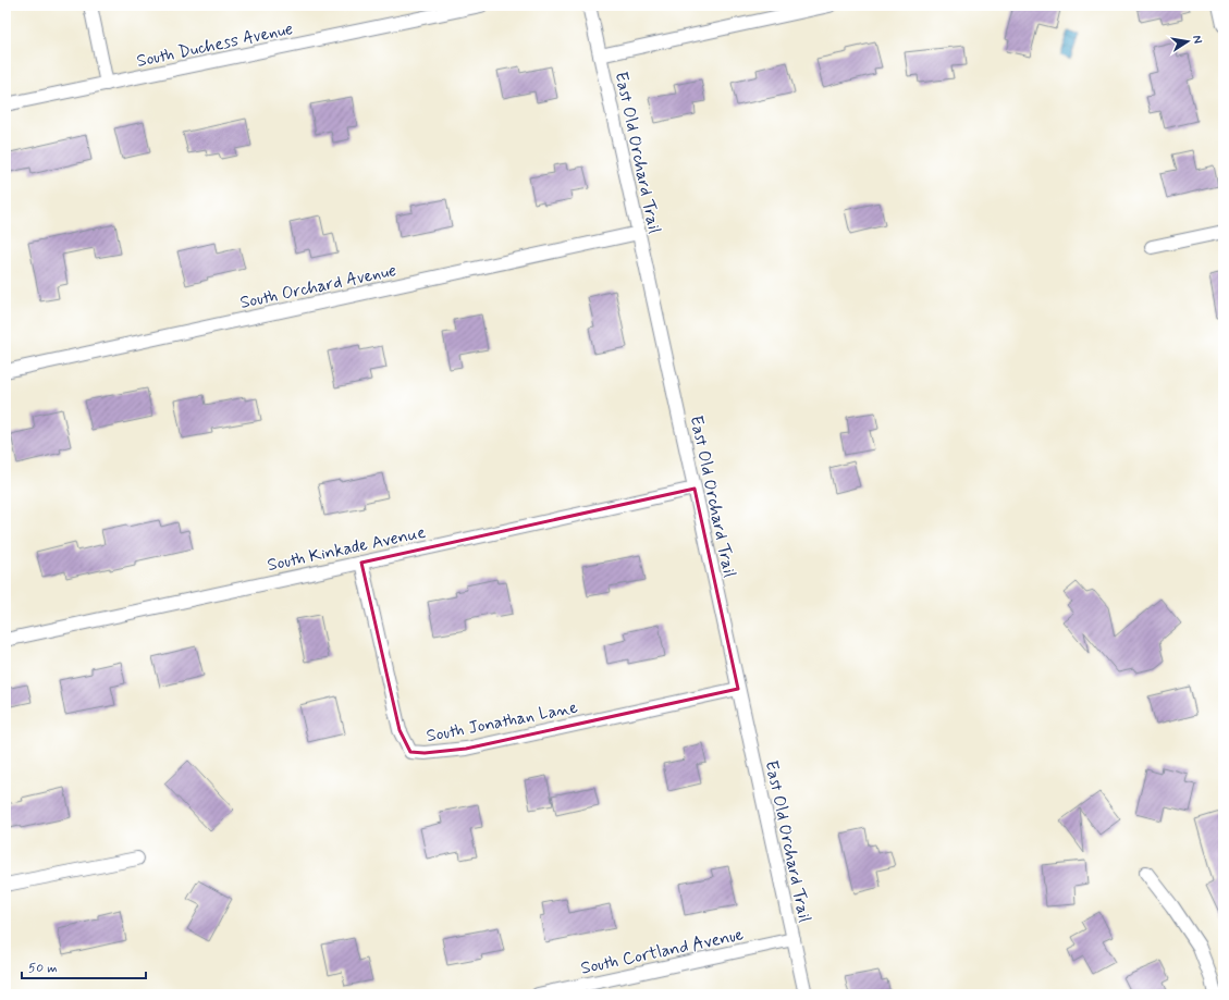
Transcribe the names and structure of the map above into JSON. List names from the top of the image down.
{
  "streets": {
    "street": [
      "South Duchess Avenue",
      "East Old Orchard Trail",
      "South Orchard Avenue",
      "South Kinkade Avenue",
      "South Jonathan Lane",
      "South Cortland Avenue"
    ]
  },
  "crossings": [
    ["East Old Orchard Trail", "South Orchard Avenue"],
    ["East Old Orchard Trail", "South Kinkade Avenue"],
    ["East Old Orchard Trail", "South Jonathan Lane"],
    ["East Old Orchard Trail", "South Cortland Avenue"],
    ["South Kinkade Avenue", "South Jonathan Lane"]
  ],
  "scale_bar": "50 m",
  "north": "right"
}
